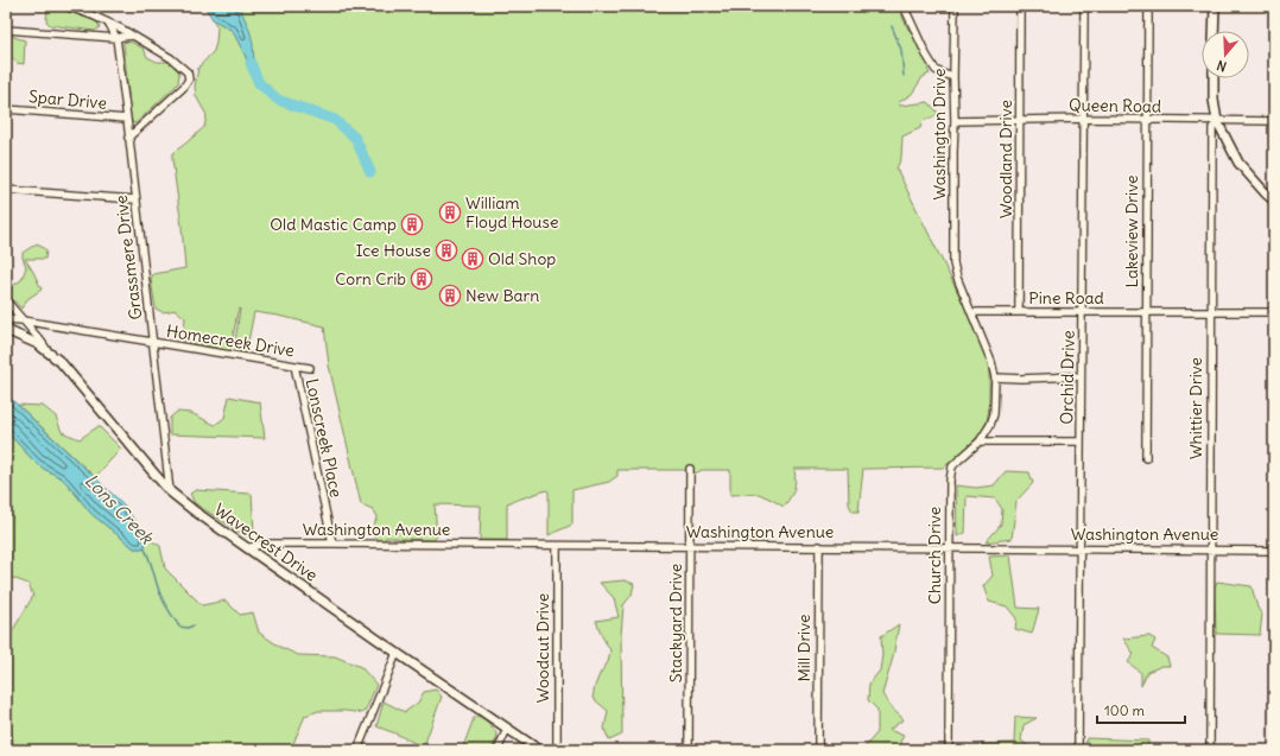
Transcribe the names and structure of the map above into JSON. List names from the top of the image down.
{
  "streets": {
    "street": [
      "Spar Drive",
      "Queen Road",
      "Washington Drive",
      "Woodland Drive",
      "Lakeview Drive",
      "Grassmere Drive",
      "Pine Road",
      "Homecreek Drive",
      "Orchid Drive",
      "Whittier Drive",
      "Lonscreek Place",
      "Washington Avenue",
      "Wavecrest Drive",
      "Church Drive",
      "Stackyard Drive",
      "Woodcut Drive",
      "Mill Drive"
    ]
  },
  "crossings": [
    ["Spar Drive", "Grassmere Drive"],
    ["Queen Road", "Washington Drive"],
    ["Queen Road", "Woodland Drive"],
    ["Queen Road", "Lakeview Drive"],
    ["Queen Road", "Orchid Drive"],
    ["Queen Road", "Whittier Drive"],
    ["Washington Drive", "Pine Road"],
    ["Washington Drive", "Church Drive"],
    ["Woodland Drive", "Pine Road"],
    ["Lakeview Drive", "Pine Road"],
    ["Grassmere Drive", "Homecreek Drive"],
    ["Grassmere Drive", "Wavecrest Drive"],
    ["Pine Road", "Orchid Drive"],
    ["Pine Road", "Whittier Drive"],
    ["Pine Road", "Church Drive"],
    ["Homecreek Drive", "Lonscreek Place"],
    ["Orchid Drive", "Washington Avenue"],
    ["Whittier Drive", "Washington Avenue"],
    ["Lonscreek Place", "Washington Avenue"],
    ["Washington Avenue", "Wavecrest Drive"],
    ["Washington Avenue", "Church Drive"],
    ["Washington Avenue", "Stackyard Drive"],
    ["Washington Avenue", "Woodcut Drive"],
    ["Washington Avenue", "Mill Drive"]
  ],
  "water": ["Lons Creek"],
  "places": {
    "building": [
      "William Floyd House",
      "Old Mastic Camp",
      "Ice House",
      "Old Shop",
      "Corn Crib",
      "New Barn"
    ]
  },
  "scale_bar": "100 m",
  "north": "bottom"
}
